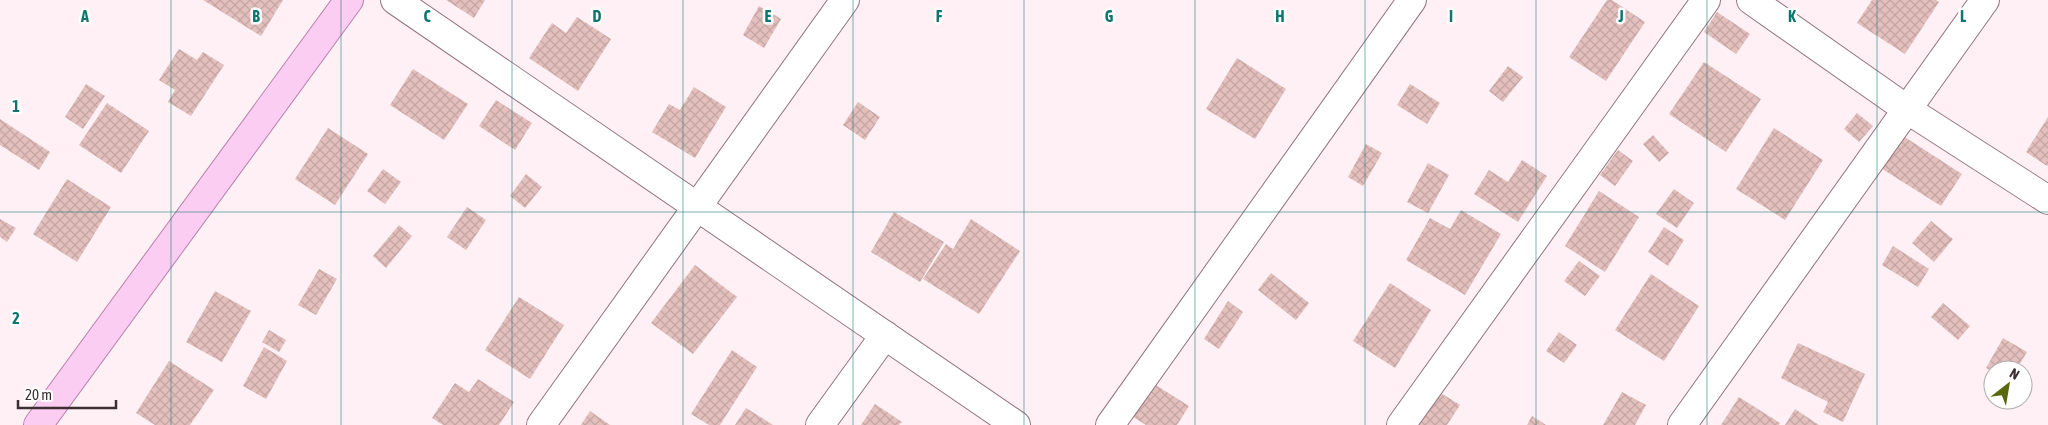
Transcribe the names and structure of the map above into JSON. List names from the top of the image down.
{
  "scale_bar": "20 m",
  "north": "top right",
  "grid": {
    "columns": [
      "A",
      "B",
      "C",
      "D",
      "E",
      "F",
      "G",
      "H",
      "I",
      "J",
      "K",
      "L"
    ],
    "rows": ["1", "2"]
  }
}
